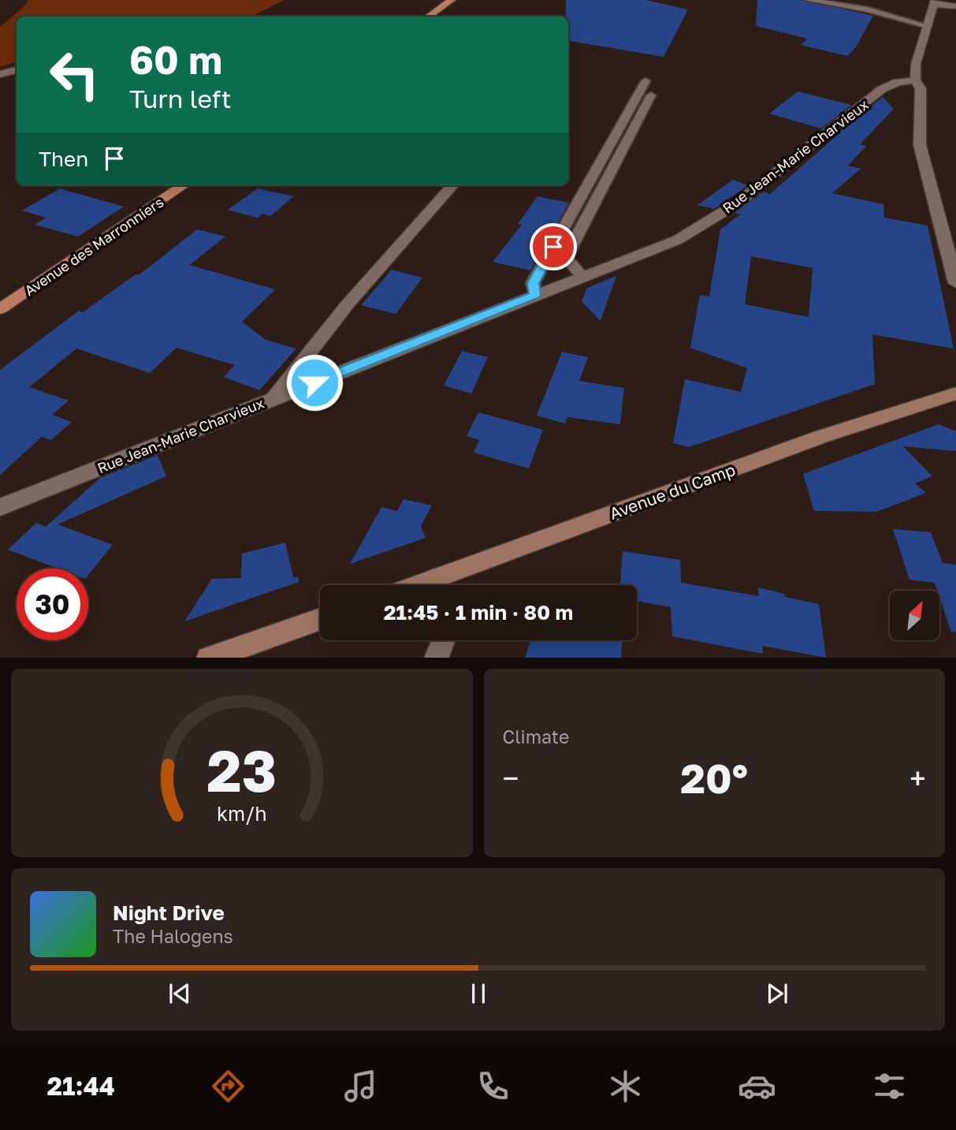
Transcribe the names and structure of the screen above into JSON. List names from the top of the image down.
{
  "streets": {
    "main road": ["Avenue des Marronniers", "Avenue du Camp"],
    "street": ["Rue Jean-Marie Charvieux"]
  },
  "north": "top right",
  "page": {
    "turn": ["60 m", "Turn left"],
    "then": "Then",
    "limit": "30",
    "trip": "21:45 · 1 min · 80 m",
    "tile": "Climate",
    "heat": ["−", "20°", "+"],
    "song": ["Night Drive", "The Halogens"],
    "tabs": "21:44",
    "gauge": ["23", "km/h"]
  }
}
